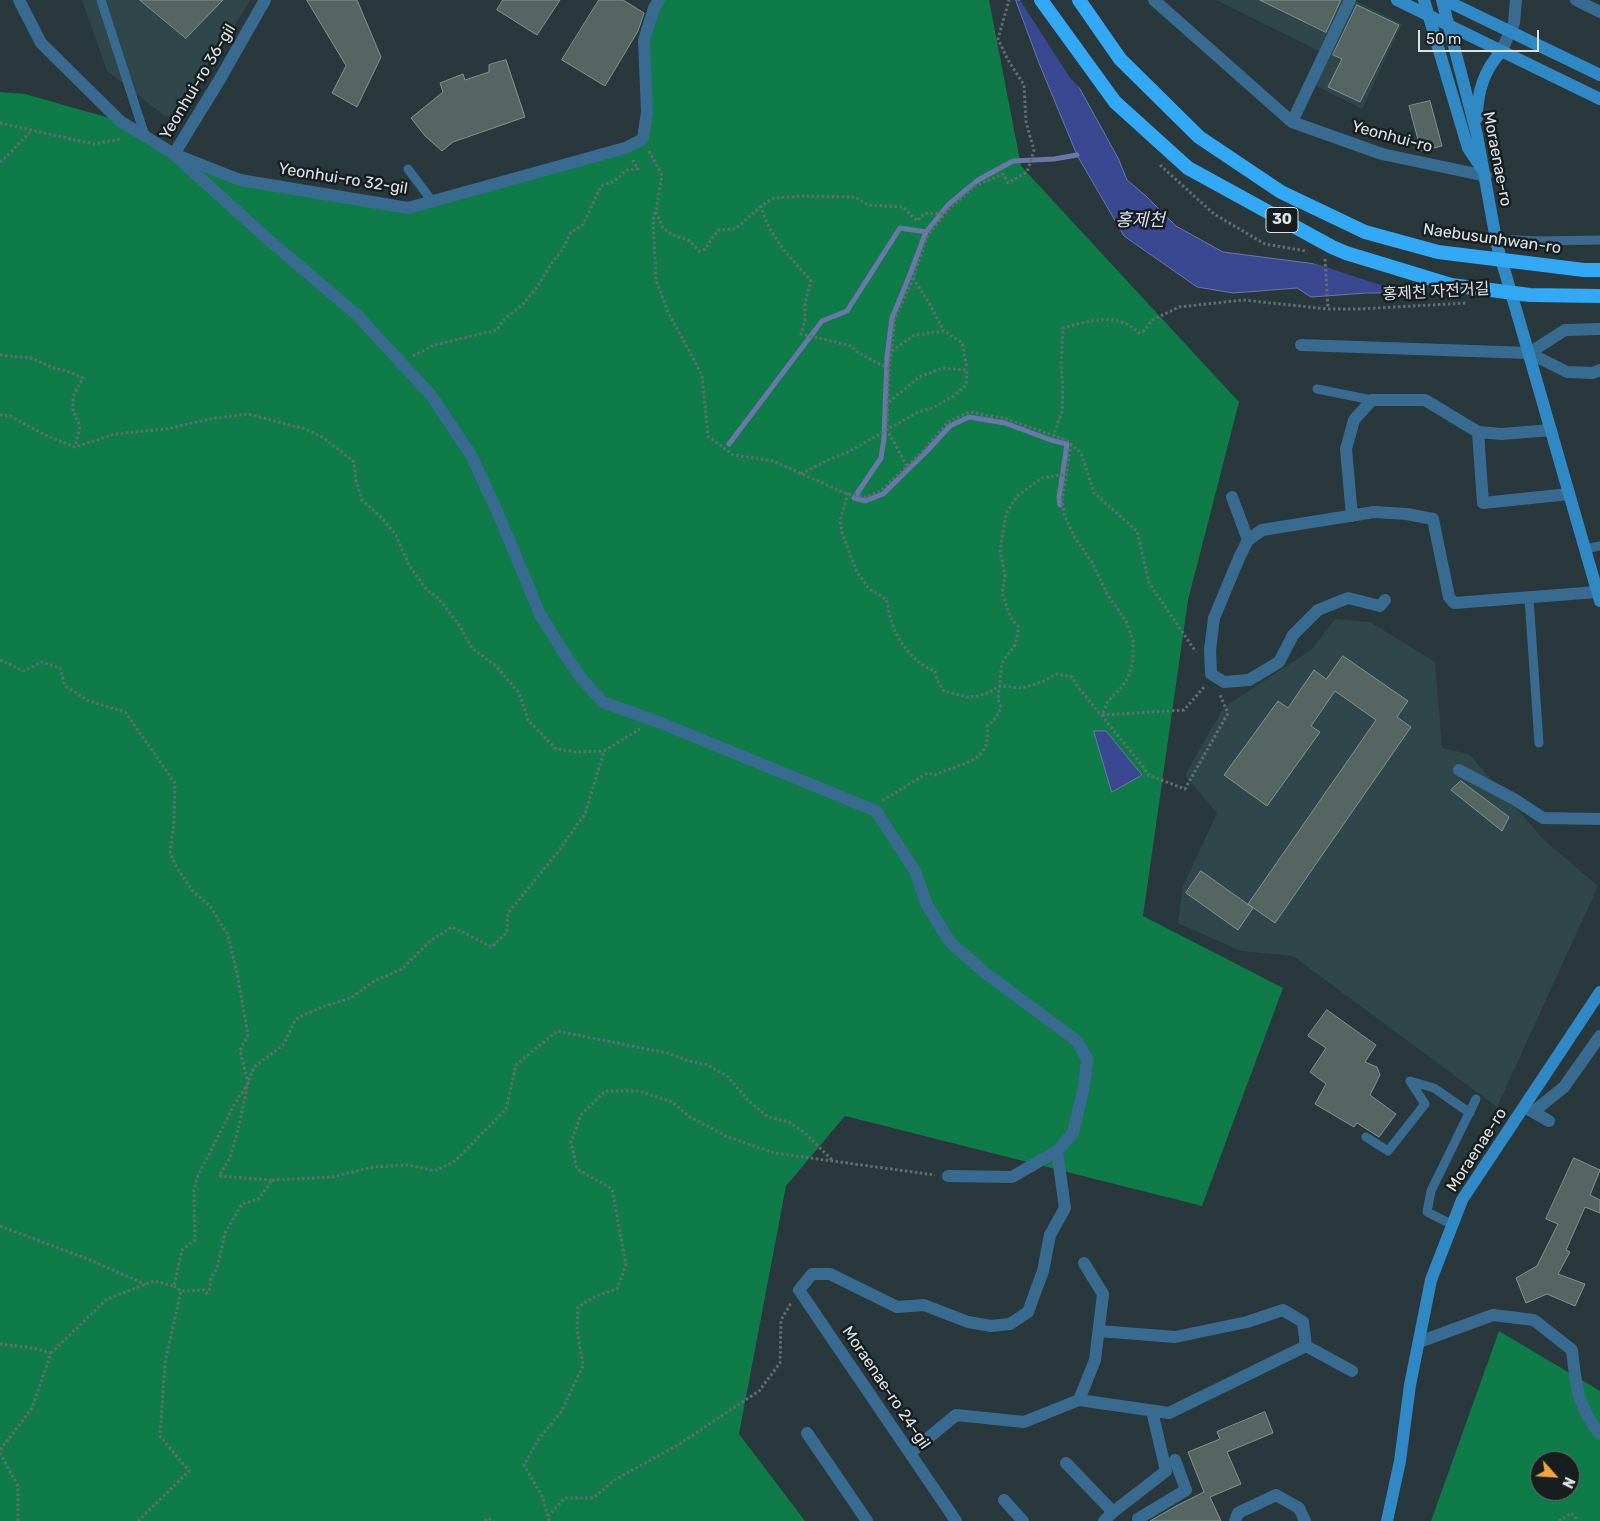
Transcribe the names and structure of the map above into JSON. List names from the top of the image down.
{
  "streets": {
    "highway": ["30", "Naebusunhwan-ro"],
    "main road": ["Moraenae-ro"],
    "street": [
      "Yeonhui-ro 36-gil",
      "Yeonhui-ro",
      "Yeonhui-ro 32-gil",
      "Moraenae-ro 24-gil"
    ],
    "path": ["홍제천 자전거길"]
  },
  "crossings": [
    ["Yeonhui-ro 36-gil", "Yeonhui-ro 32-gil"],
    ["Yeonhui-ro", "Moraenae-ro"]
  ],
  "water": ["홍제천"],
  "scale_bar": "50 m",
  "north": "bottom right"
}
